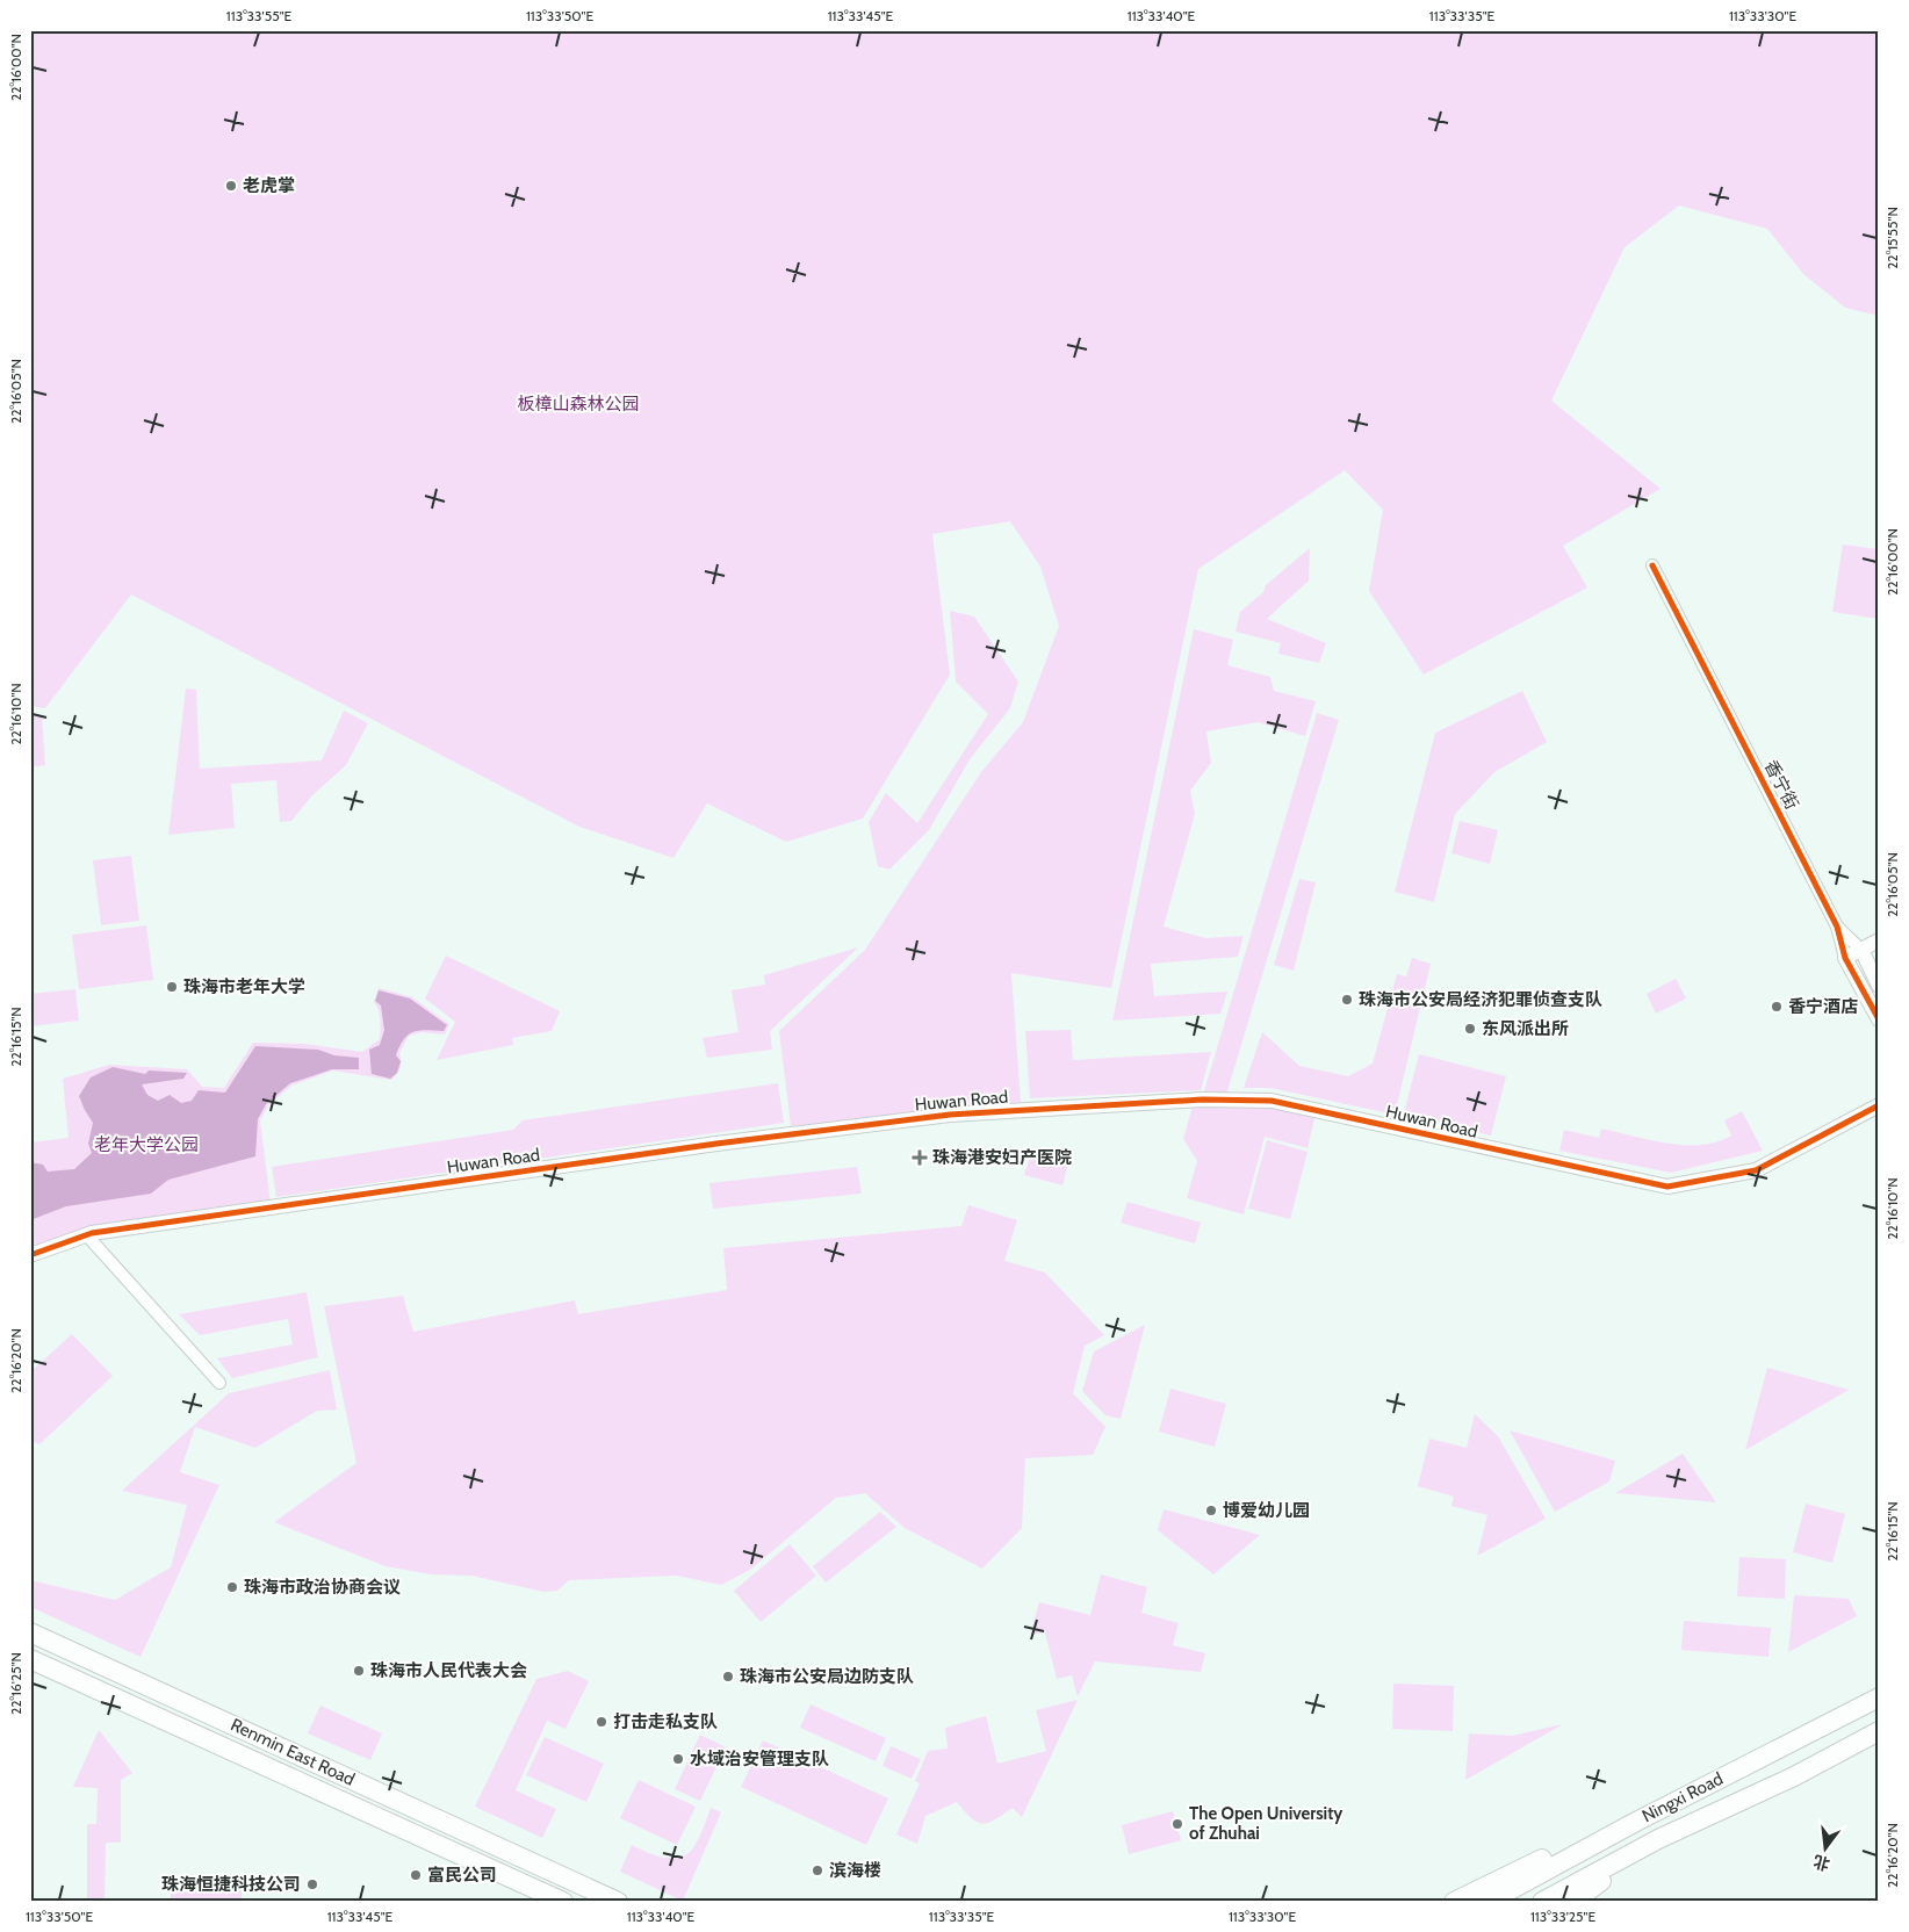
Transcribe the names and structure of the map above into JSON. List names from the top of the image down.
{
  "streets": {
    "main road": ["Renmin East Road", "Ningxi Road"],
    "street": ["香宁街", "Huwan Road"]
  },
  "parks": ["板樟山森林公园", "老年大学公园"],
  "places": {
    "other": [
      "老虎掌",
      "珠海市老年大学",
      "珠海市公安局经济犯罪侦查支队",
      "香宁酒店",
      "东风派出所",
      "博爱幼儿园",
      "珠海市政治协商会议",
      "珠海市人民代表大会",
      "珠海市公安局边防支队",
      "打击走私支队",
      "水域治安管理支队",
      "The Open University of Zhuhai",
      "滨海楼",
      "富民公司",
      "珠海恒捷科技公司"
    ],
    "health": ["珠海港安妇产医院"]
  },
  "north": "bottom",
  "coordinates": [
    "113°33'55\"E",
    "113°33'50\"E",
    "113°33'45\"E",
    "113°33'40\"E",
    "113°33'35\"E",
    "113°33'30\"E",
    "22°16'00\"N",
    "22°15'55\"N",
    "22°16'05\"N",
    "22°16'10\"N",
    "22°16'15\"N",
    "22°16'20\"N",
    "22°16'25\"N",
    "113°33'25\"E"
  ]
}
